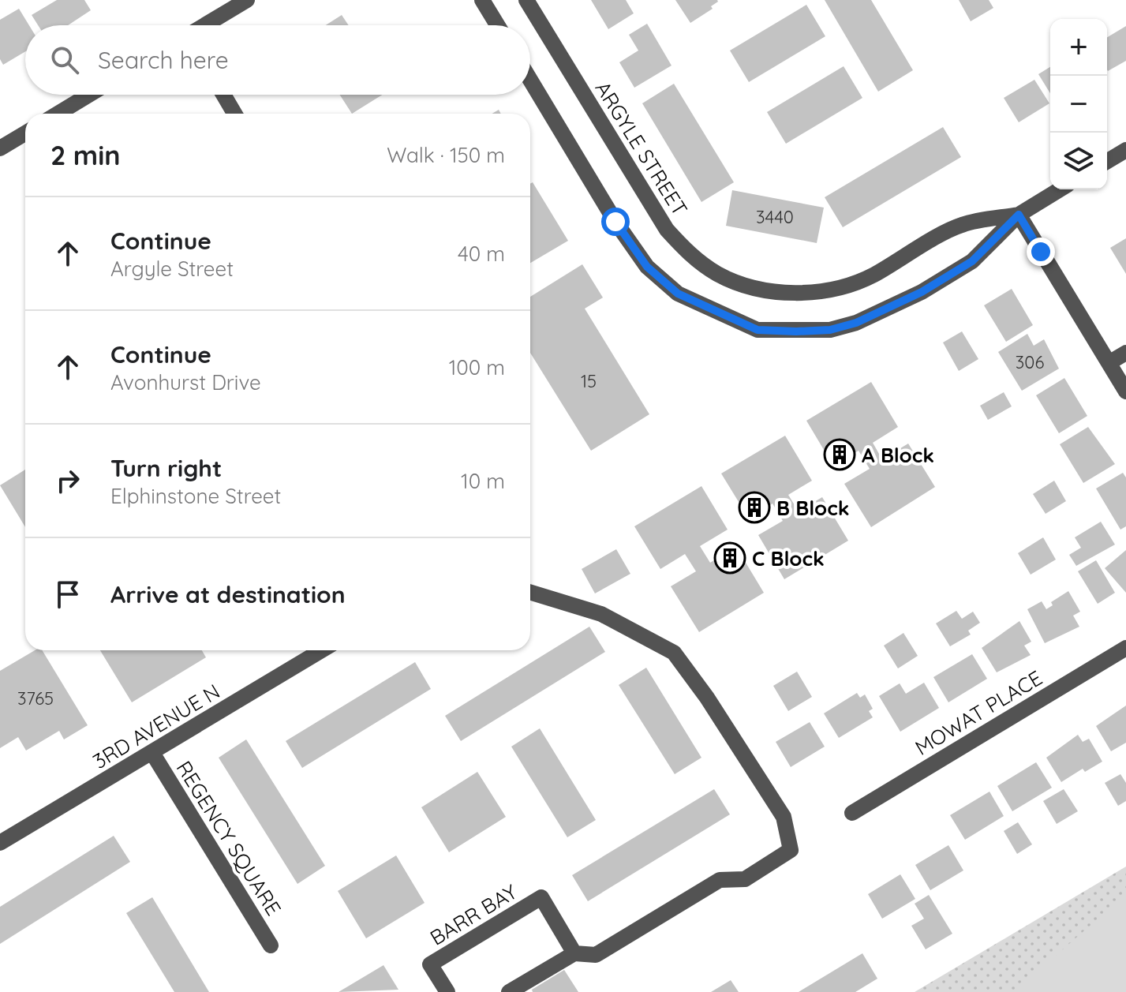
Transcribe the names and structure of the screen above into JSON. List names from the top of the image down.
{
  "streets": {
    "street": [
      "ARGYLE STREET",
      "MOWAT PLACE",
      "3RD AVENUE N",
      "REGENCY SQUARE",
      "BARR BAY"
    ]
  },
  "crossings": [
    ["3RD AVENUE N", "REGENCY SQUARE"]
  ],
  "places": {
    "building": ["A Block", "B Block", "C Block"]
  },
  "house_numbers": [
    "3440",
    "306",
    "15",
    "3765"
  ],
  "page": {
    "map_buttons": ["+", "−"],
    "search": "Search here",
    "heading": ["2 min", "Walk · 150 m"],
    "list": [
      ["Continue", "Argyle Street", "40 m"],
      ["Continue", "Avonhurst Drive", "100 m"],
      ["Turn right", "Elphinstone Street", "10 m"],
      "Arrive at destination"
    ]
  }
}
